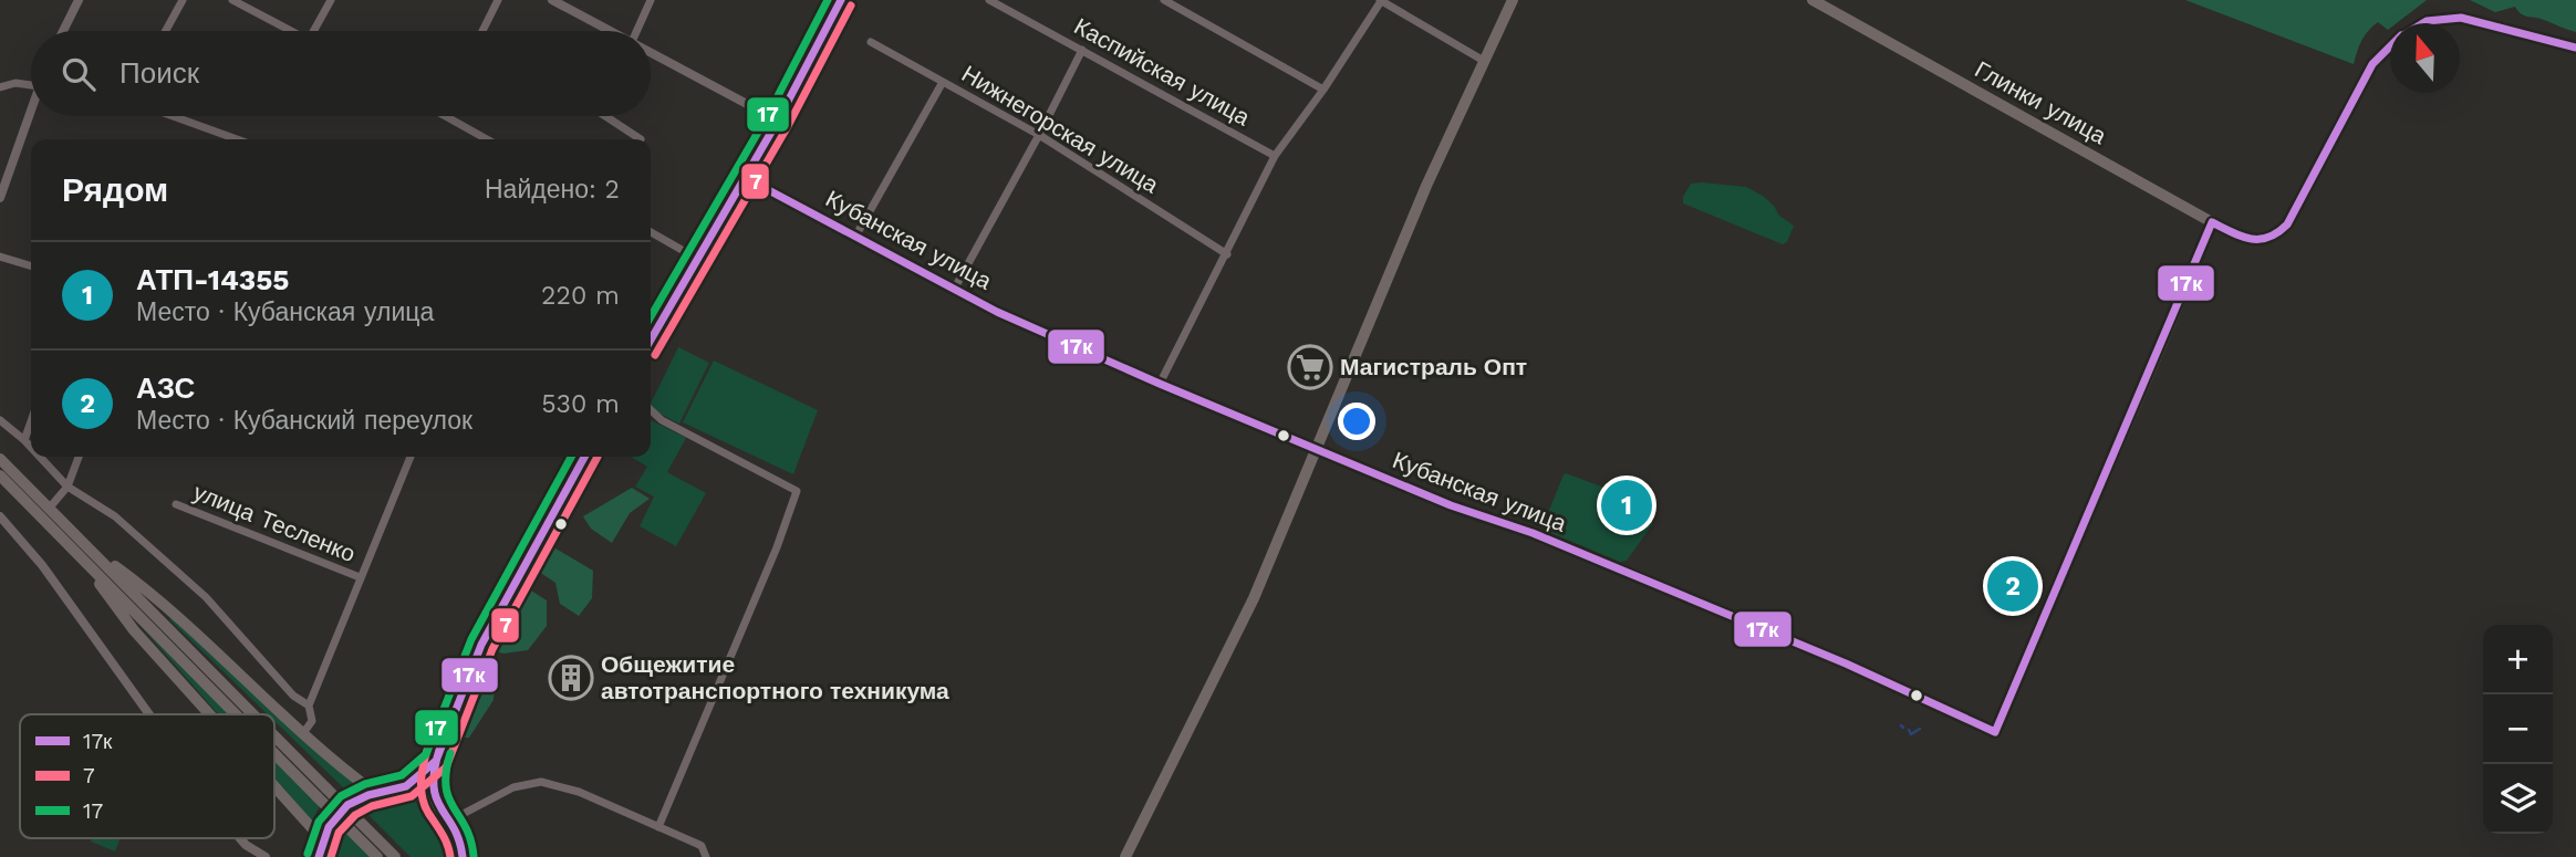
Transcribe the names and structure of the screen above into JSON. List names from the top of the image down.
{
  "streets": {
    "main road": ["Глинки улица", "Кубанская улица"],
    "street": ["Каспийская улица", "Нижнегорская улица", "улица Тесленко"]
  },
  "crossings": [
    ["Глинки улица", "Кубанская улица"]
  ],
  "places": {
    "supermarket": ["Магистраль Опт"],
    "building": ["Общежитие автотранспортного техникума"]
  },
  "lines": ["transit line 17к", "transit line 17", "transit line 7"],
  "legend": ["17к", "7", "17"],
  "north": "top",
  "page": {
    "search": "Поиск",
    "heading": ["Рядом", "Найдено: 2"],
    "list": [
      {
        "mark": "1",
        "name": "АТП-14355",
        "note": "Место · Кубанская улица",
        "value": "220 m"
      },
      {
        "mark": "2",
        "name": "АЗС",
        "note": "Место · Кубанский переулок",
        "value": "530 m"
      }
    ],
    "pins": ["1", "2"],
    "map_buttons": ["+", "−"]
  }
}
